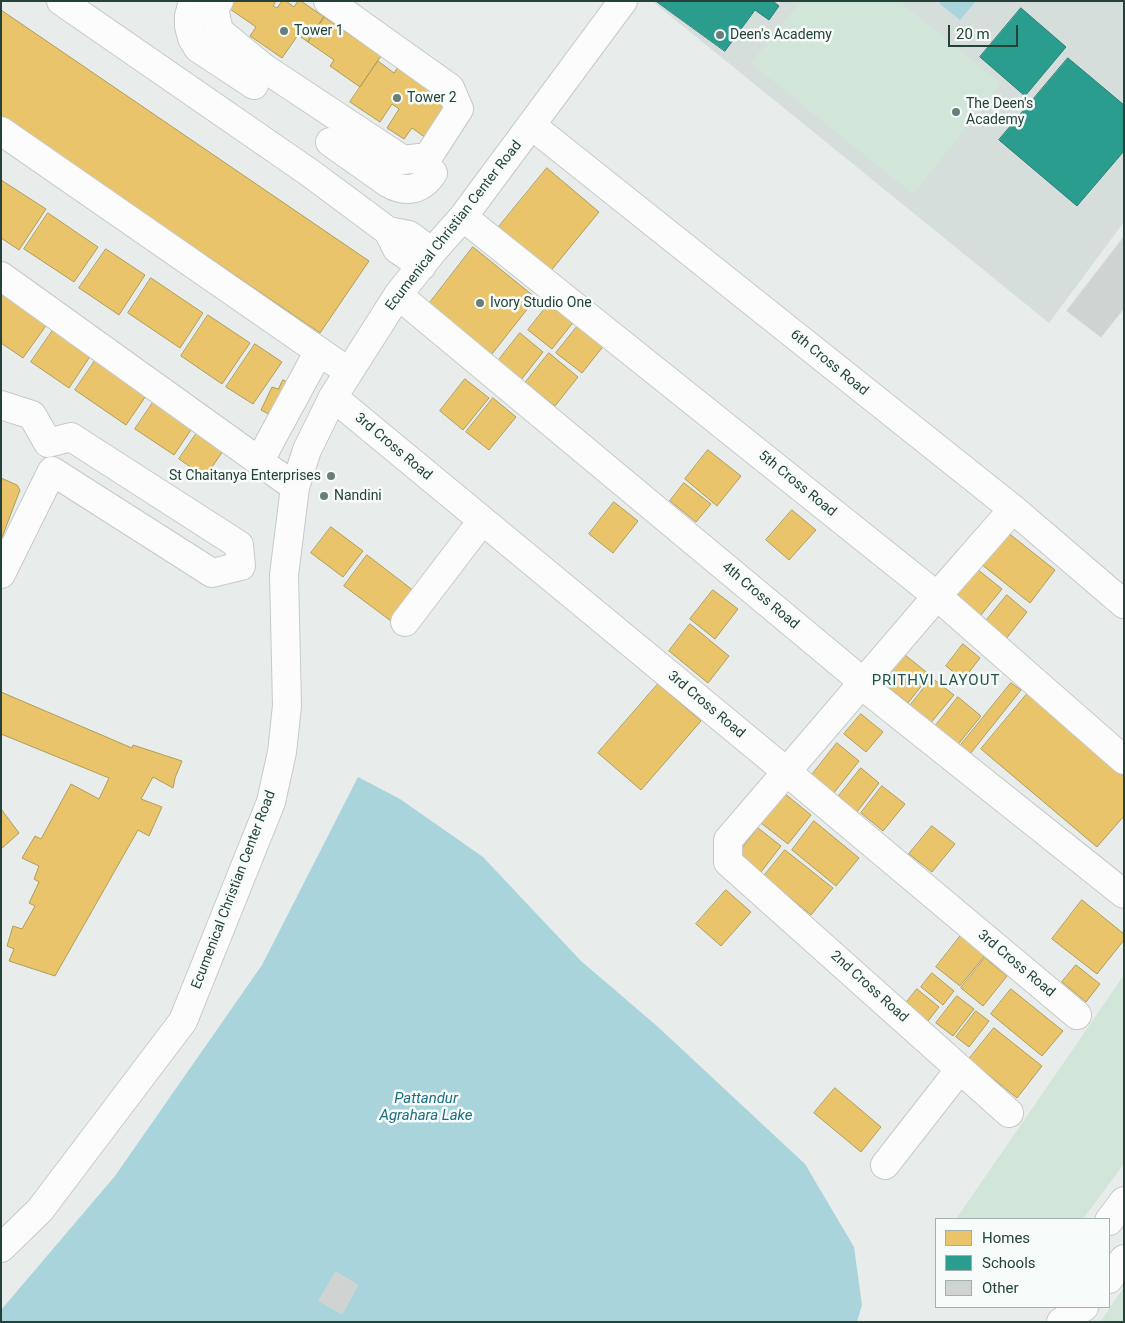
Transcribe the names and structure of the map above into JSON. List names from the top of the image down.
{
  "streets": {
    "street": [
      "Ecumenical Christian Center Road",
      "6th Cross Road",
      "3rd Cross Road",
      "5th Cross Road",
      "4th Cross Road",
      "2nd Cross Road"
    ]
  },
  "crossings": [
    ["Ecumenical Christian Center Road", "6th Cross Road"],
    ["Ecumenical Christian Center Road", "3rd Cross Road"],
    ["Ecumenical Christian Center Road", "5th Cross Road"],
    ["Ecumenical Christian Center Road", "4th Cross Road"],
    ["3rd Cross Road", "2nd Cross Road"]
  ],
  "districts": ["PRITHVI LAYOUT"],
  "water": ["Pattandur Agrahara Lake"],
  "places": [
    "Tower 1",
    "Deen's Academy",
    "Tower 2",
    "The Deen's Academy",
    "Ivory Studio One",
    "St Chaitanya Enterprises",
    "Nandini"
  ],
  "legend": ["Homes", "Schools", "Other"],
  "scale_bar": "20 m"
}
